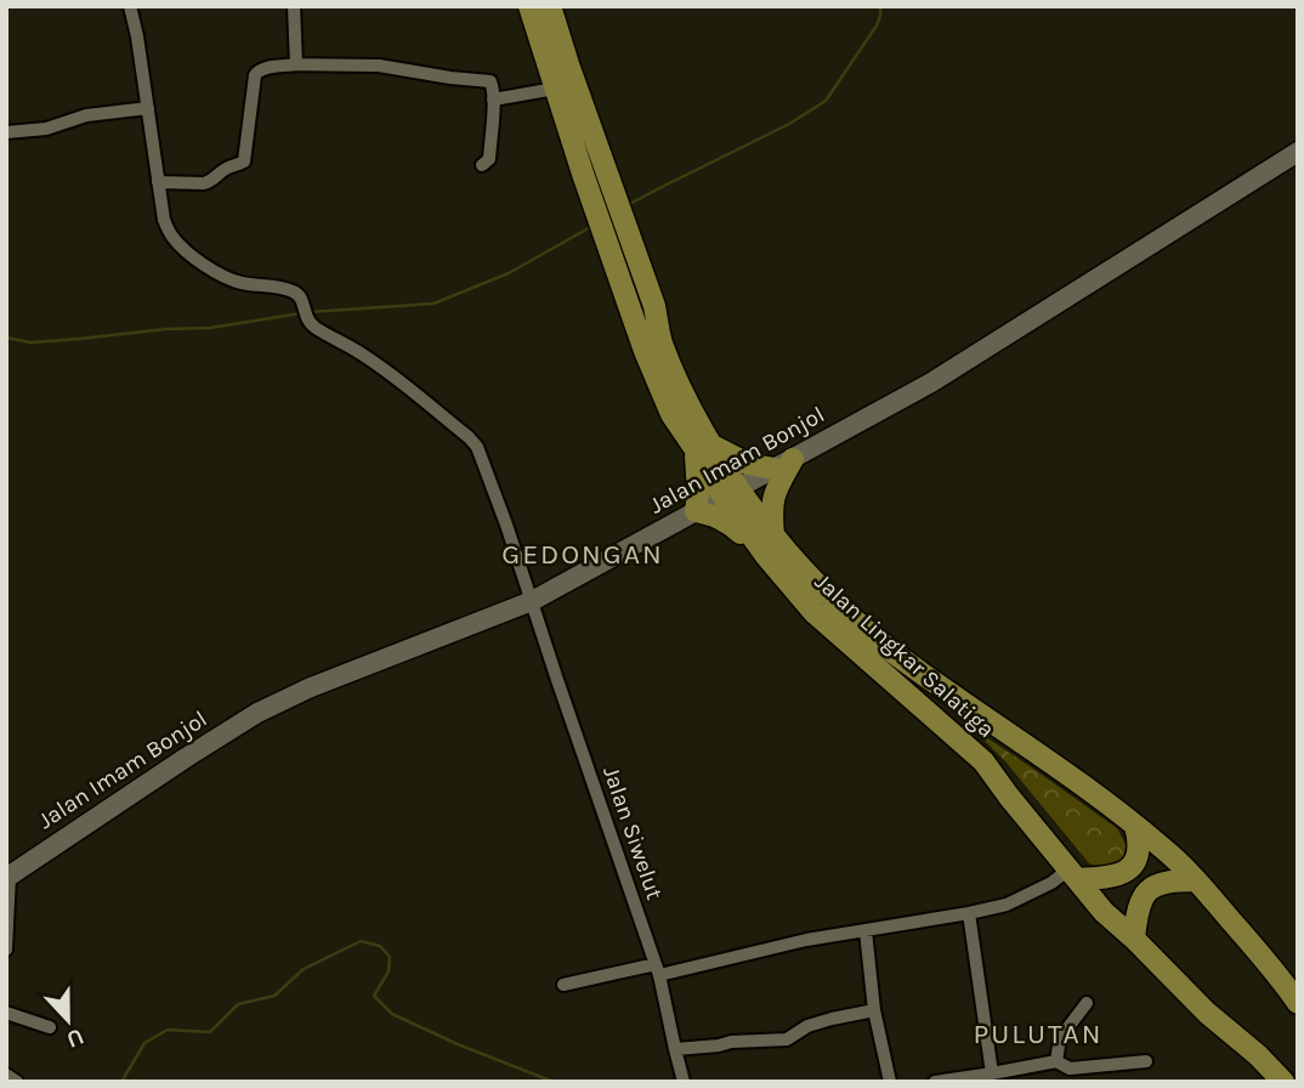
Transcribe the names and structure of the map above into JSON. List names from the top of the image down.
{
  "streets": {
    "highway": ["Jalan Lingkar Salatiga"],
    "main road": ["Jalan Imam Bonjol"],
    "street": ["Jalan Siwelut"]
  },
  "crossings": [
    ["Jalan Imam Bonjol", "Jalan Lingkar Salatiga"],
    ["Jalan Imam Bonjol", "Jalan Siwelut"]
  ],
  "districts": ["GEDONGAN", "PULUTAN"],
  "north": "bottom"
}
